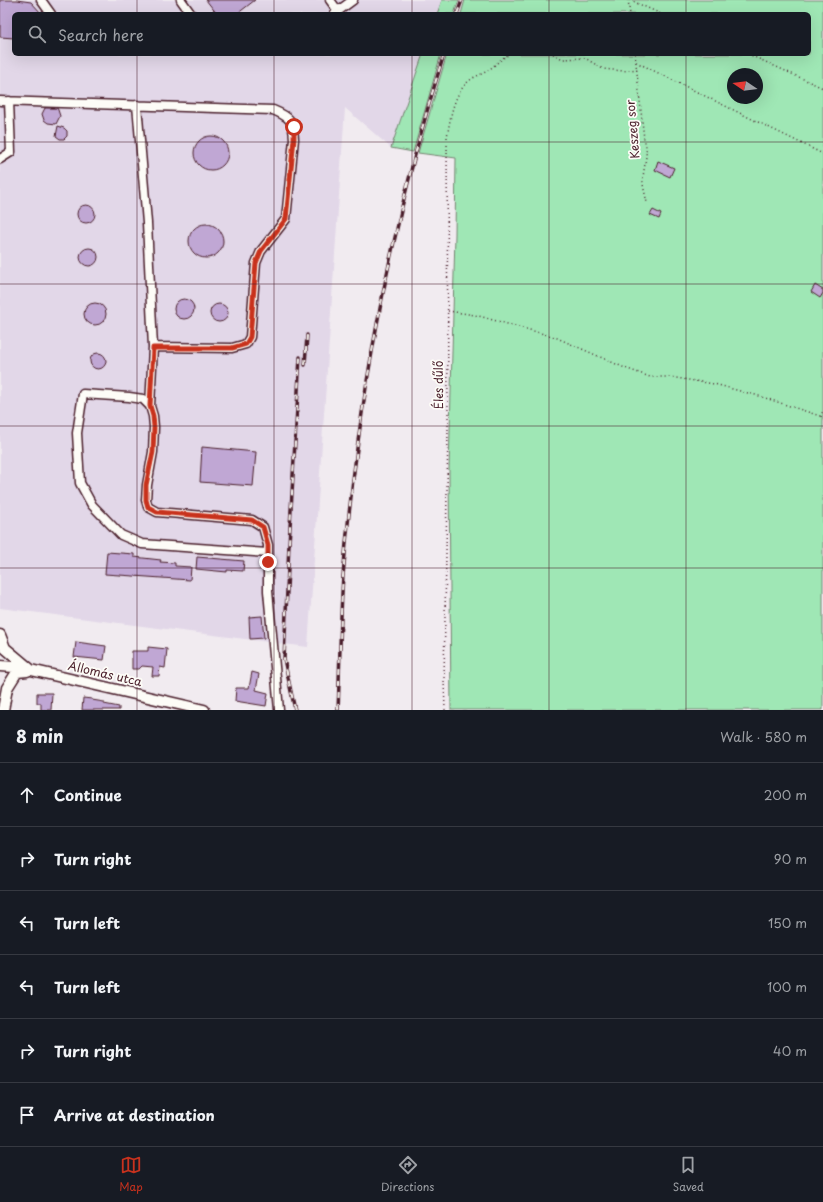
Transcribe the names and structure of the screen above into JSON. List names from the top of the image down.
{
  "streets": {
    "main road": ["Állomás utca"],
    "path": ["Keszeg sor", "Éles dűlő"]
  },
  "north": "left",
  "page": {
    "search": "Search here",
    "heading": ["8 min", "Walk · 580 m"],
    "list": [
      ["Continue", "200 m"],
      ["Turn right", "90 m"],
      ["Turn left", "150 m"],
      ["Turn left", "100 m"],
      ["Turn right", "40 m"],
      "Arrive at destination"
    ],
    "nav": ["Map", "Directions", "Saved"]
  }
}
